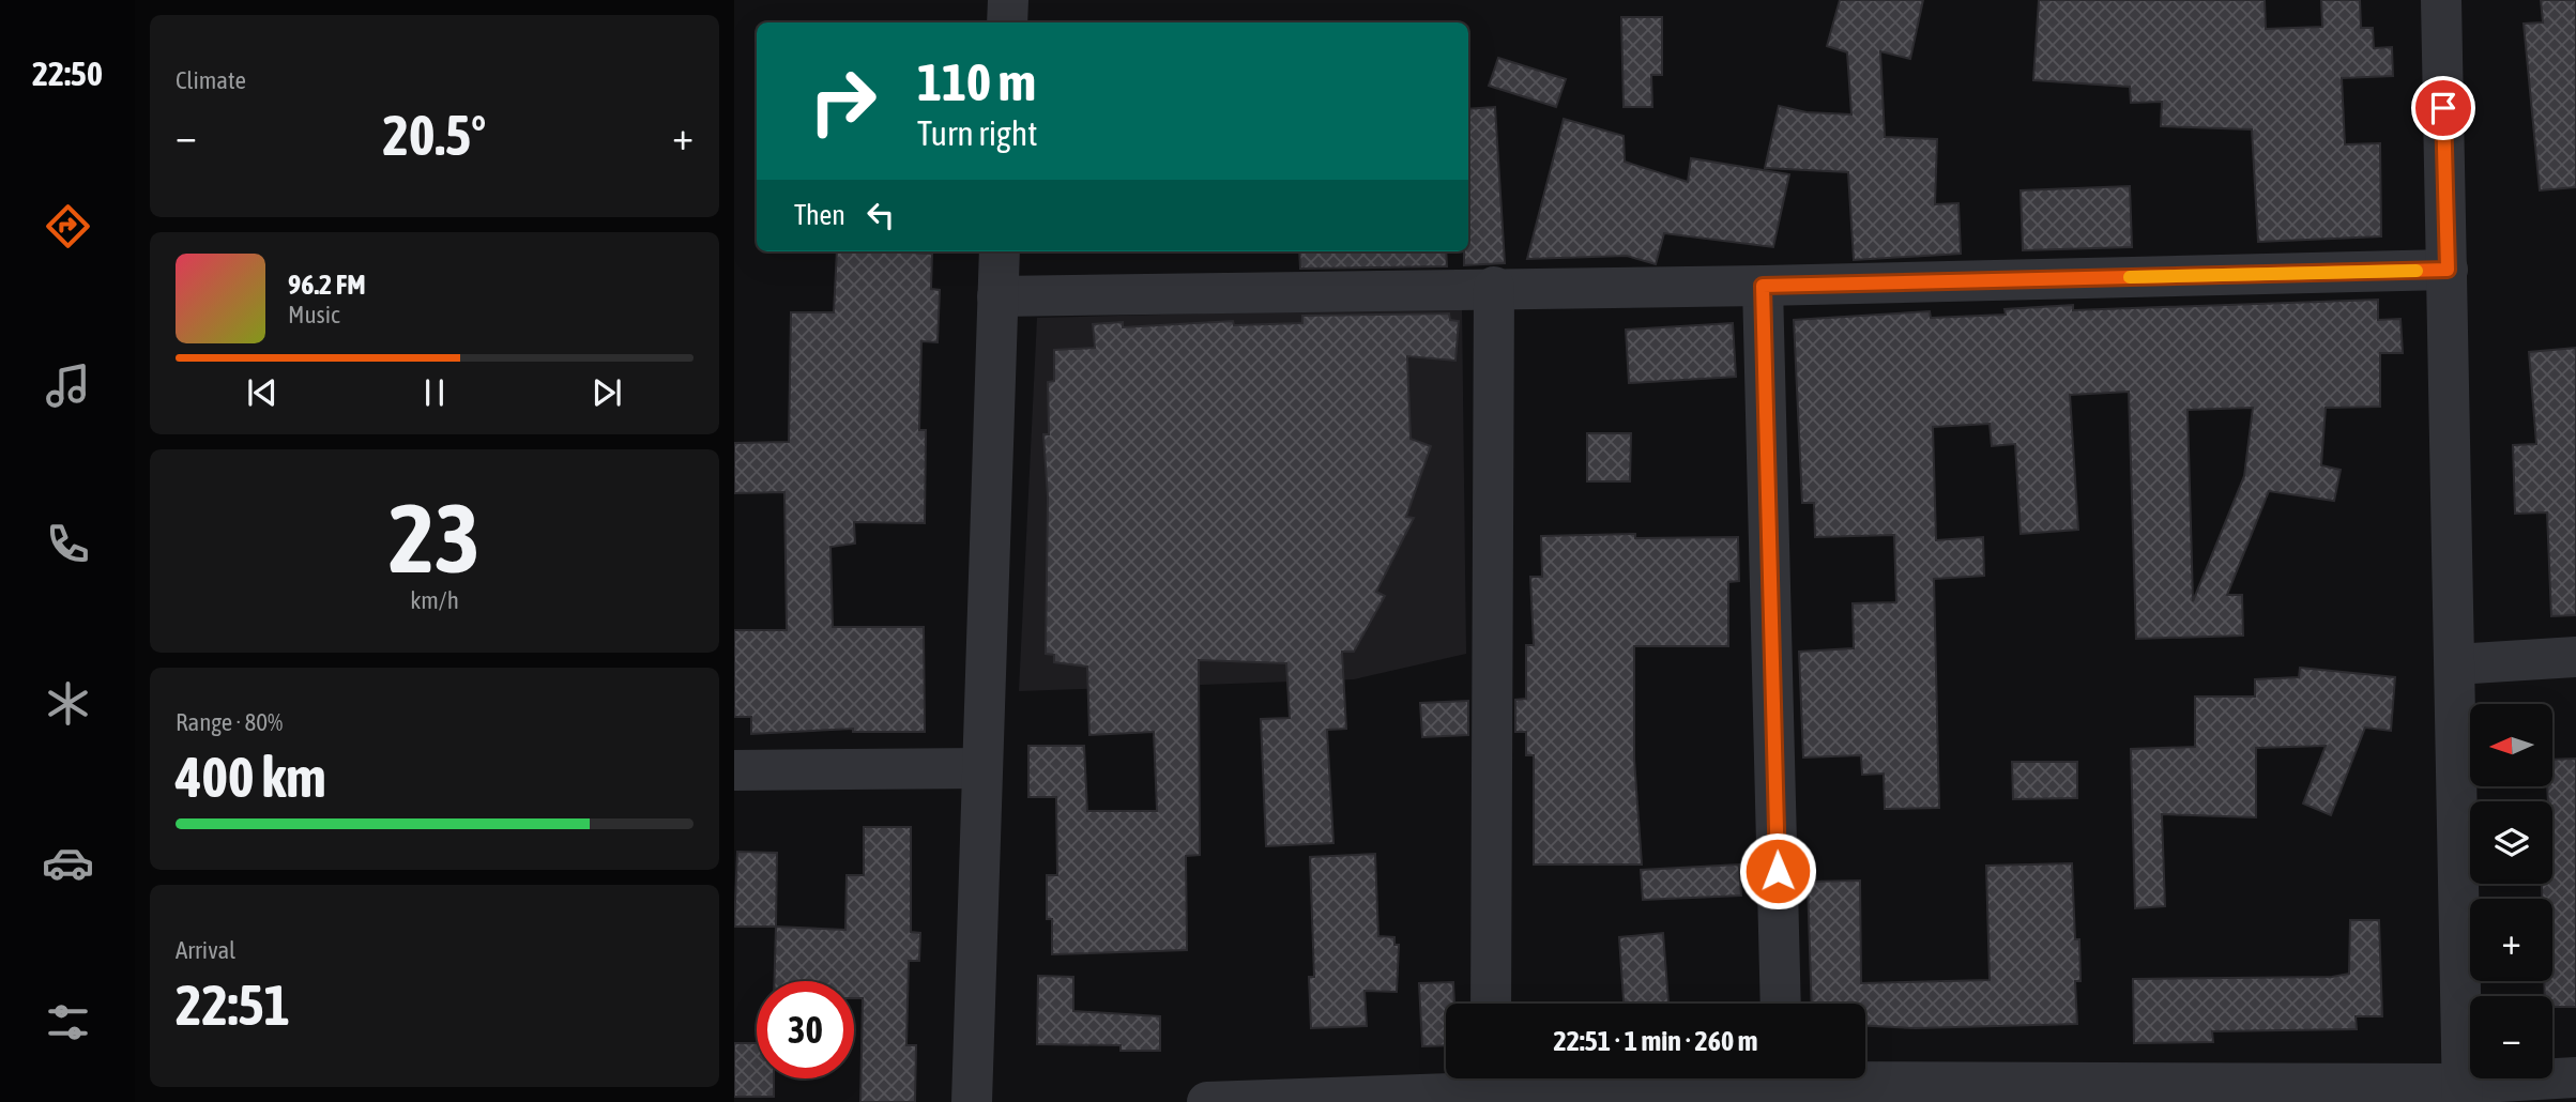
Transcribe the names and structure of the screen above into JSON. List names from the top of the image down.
{
  "north": "left",
  "page": {
    "tabs": "22:50",
    "tile": [
      "Climate",
      ["23", "km/h"],
      ["Range · 80%", "400 km"],
      ["Arrival", "22:51"]
    ],
    "turn": ["110 m", "Turn right"],
    "heat": ["−", "20.5°", "+"],
    "then": "Then",
    "song": ["96.2 FM", "Music"],
    "map_buttons": ["+", "−"],
    "limit": "30",
    "trip": "22:51 · 1 min · 260 m"
  }
}
